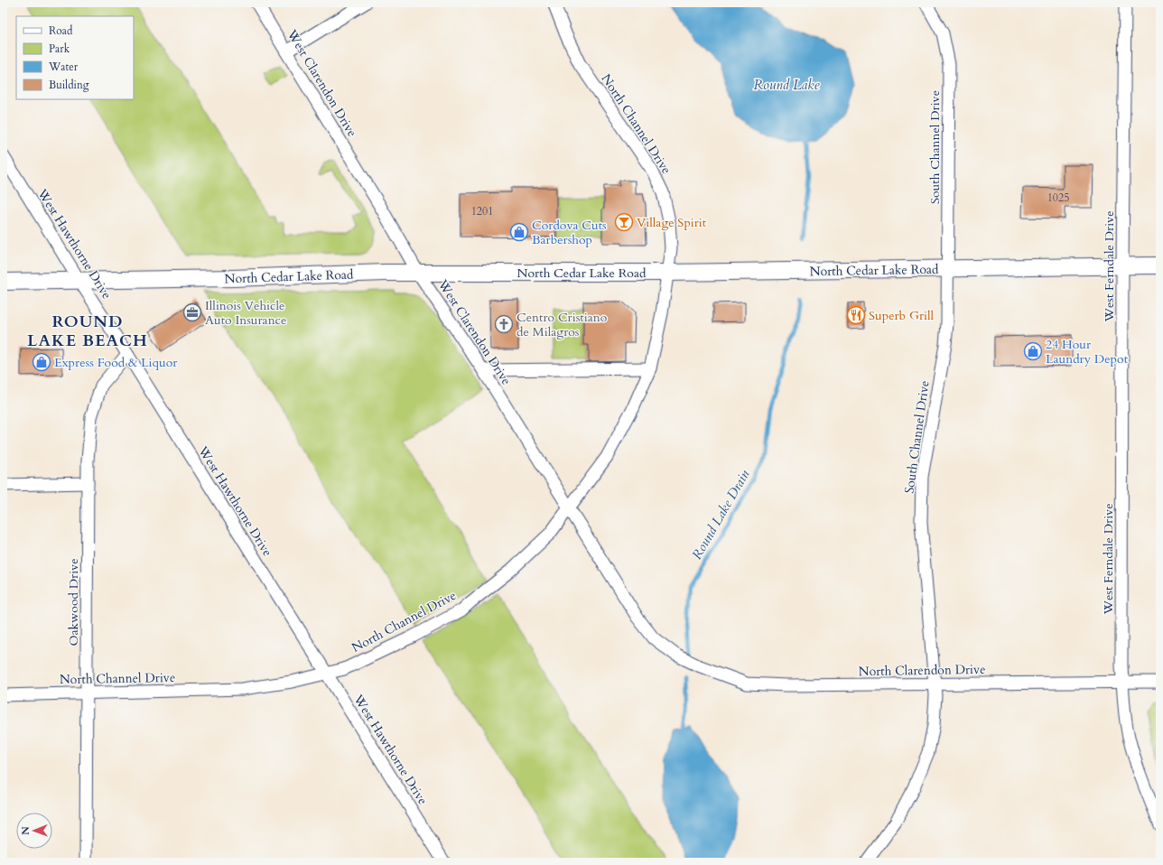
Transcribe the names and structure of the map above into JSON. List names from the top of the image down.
{
  "streets": {
    "main road": ["North Cedar Lake Road"],
    "street": [
      "West Clarendon Drive",
      "North Channel Drive",
      "South Channel Drive",
      "West Hawthorne Drive",
      "West Ferndale Drive",
      "Oakwood Drive",
      "North Clarendon Drive"
    ]
  },
  "crossings": [
    ["West Clarendon Drive", "North Channel Drive"],
    ["West Clarendon Drive", "North Cedar Lake Road"],
    ["West Clarendon Drive", "North Clarendon Drive"],
    ["North Channel Drive", "West Hawthorne Drive"],
    ["North Channel Drive", "North Cedar Lake Road"],
    ["North Channel Drive", "Oakwood Drive"],
    ["South Channel Drive", "North Cedar Lake Road"],
    ["South Channel Drive", "North Clarendon Drive"],
    ["West Hawthorne Drive", "North Cedar Lake Road"],
    ["West Hawthorne Drive", "Oakwood Drive"],
    ["West Ferndale Drive", "North Cedar Lake Road"],
    ["West Ferndale Drive", "North Clarendon Drive"]
  ],
  "districts": ["ROUND LAKE BEACH"],
  "water": ["Round Lake", "Round Lake Drain"],
  "places": {
    "bar": ["Village Spirit"],
    "shop": ["Cordova Cuts Barbershop", "24 Hour Laundry Depot", "Express Food & Liquor"],
    "office": ["Illinois Vehicle Auto Insurance"],
    "restaurant": ["Superb Grill"],
    "church": ["Centro Cristiano de Milagros"]
  },
  "house_numbers": ["1025", "1201"],
  "legend": [
    "Road",
    "Park",
    "Water",
    "Building"
  ],
  "north": "left"
}
